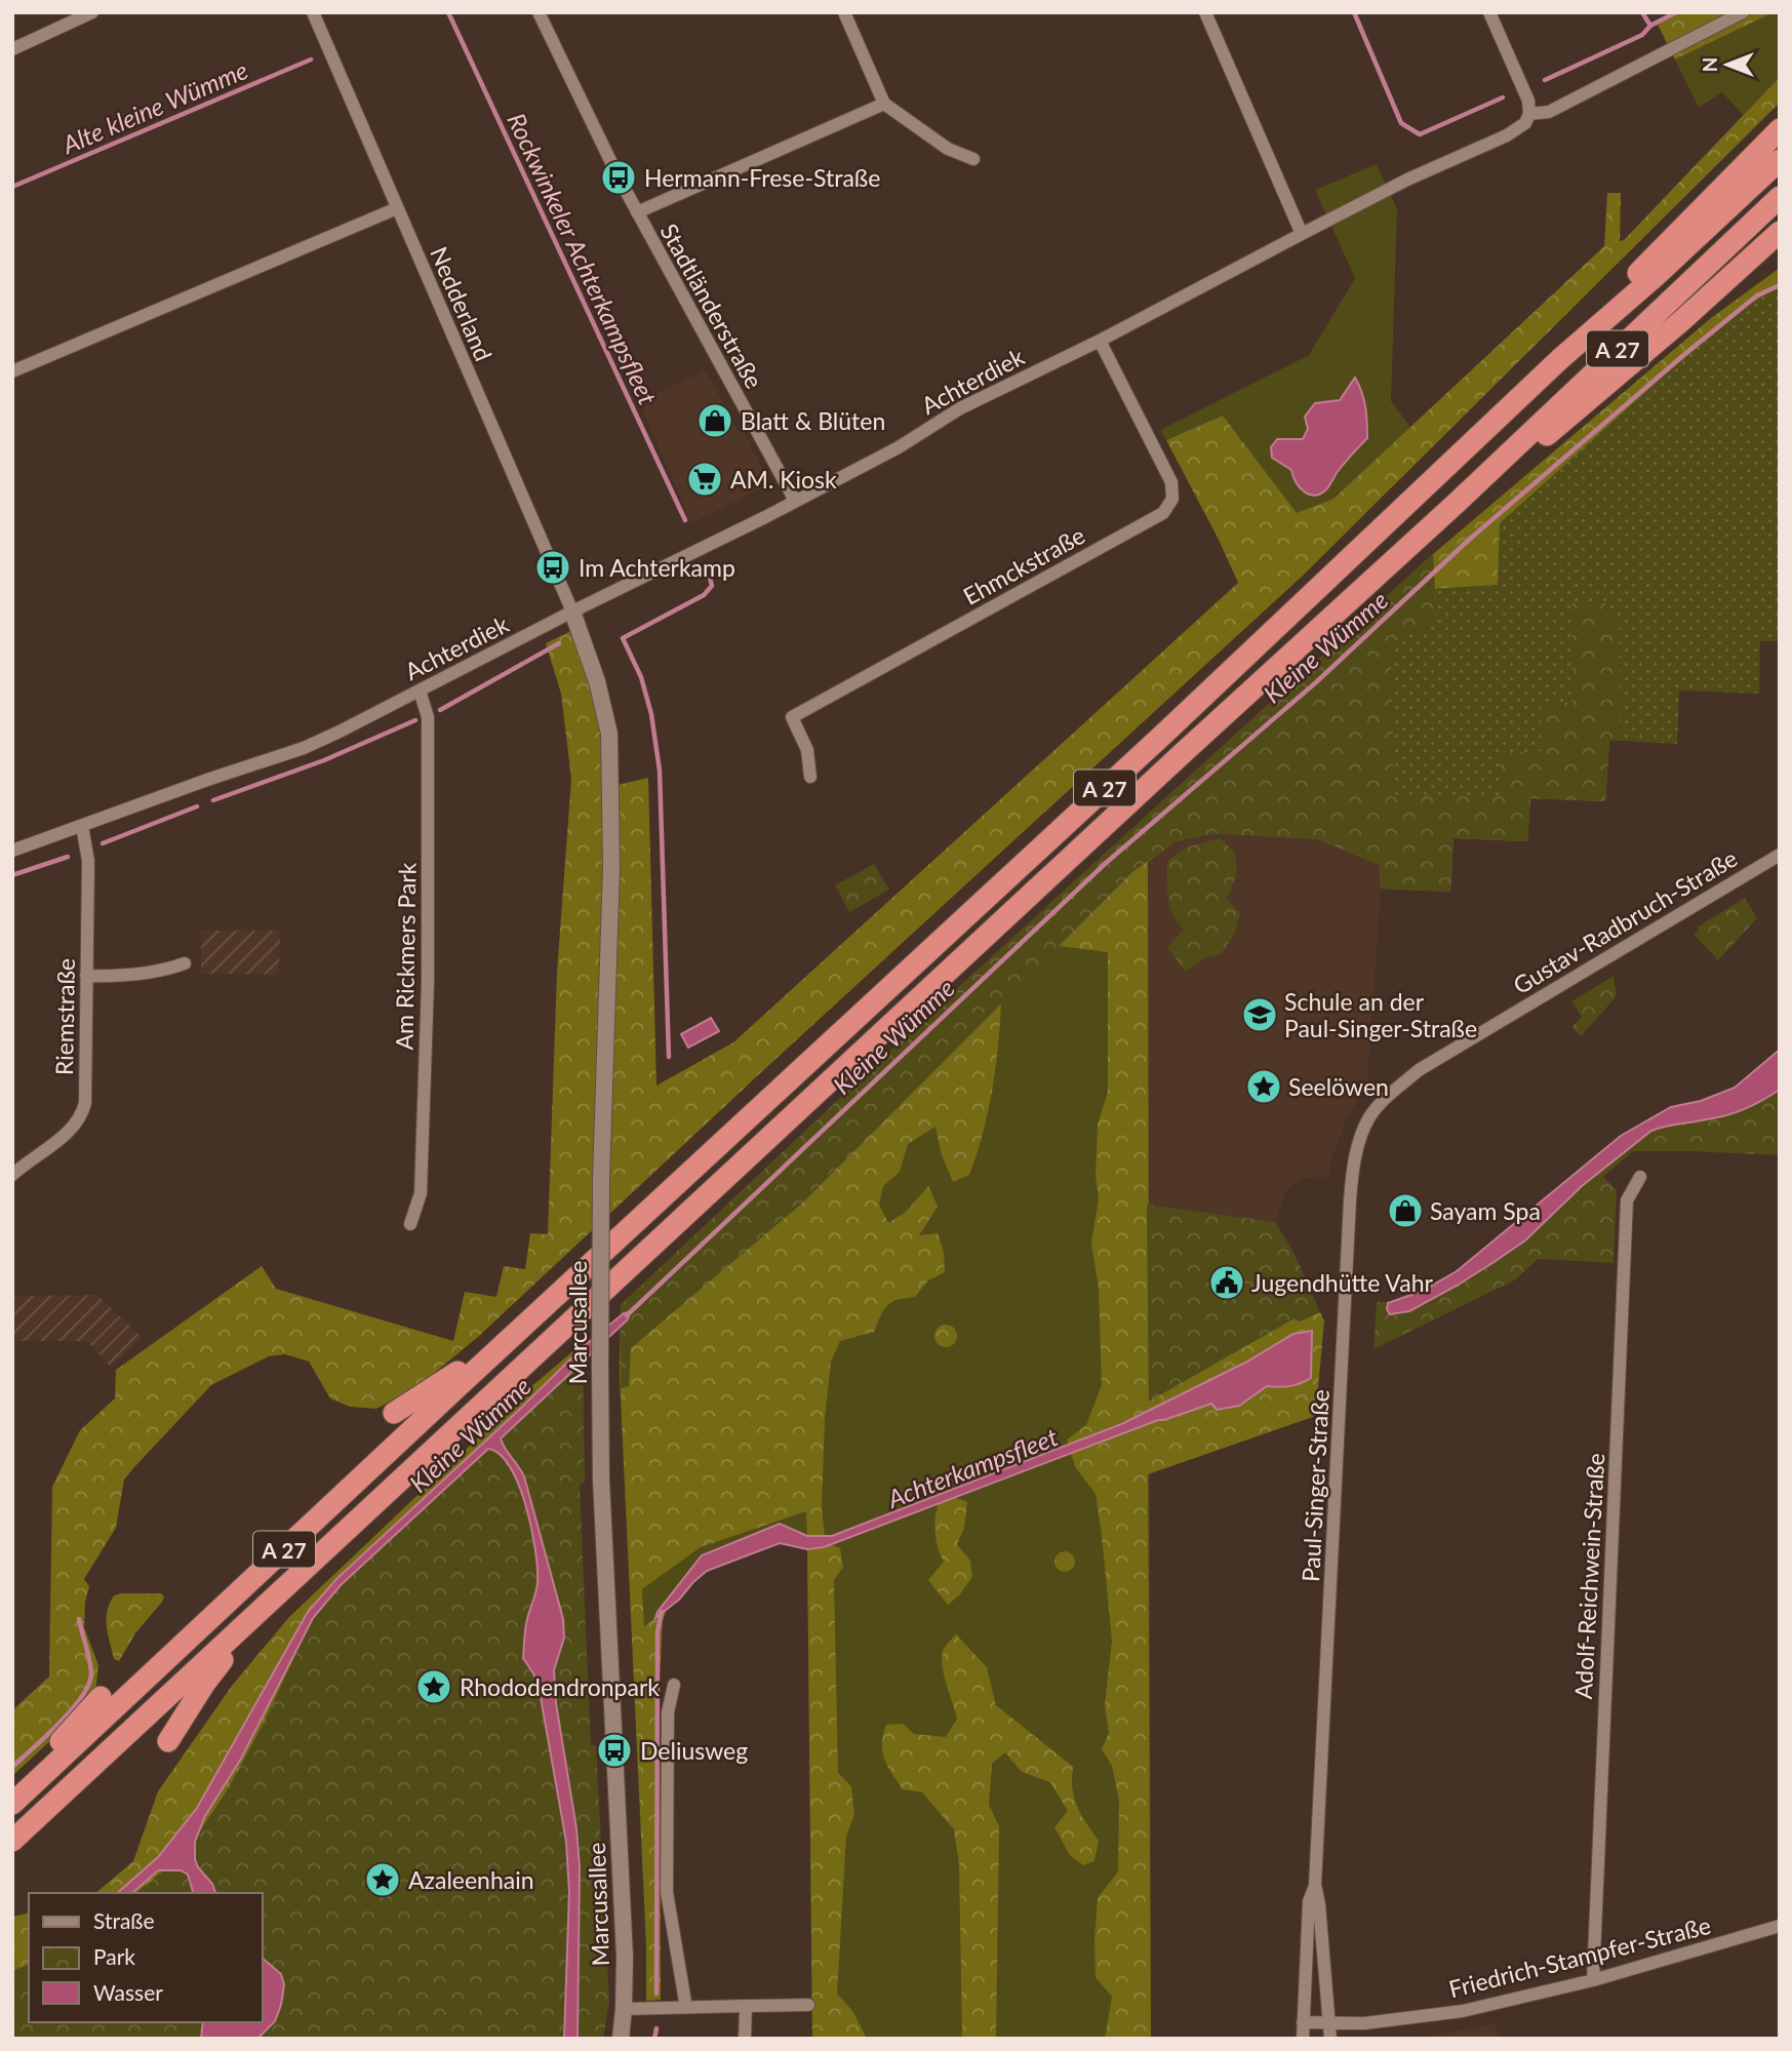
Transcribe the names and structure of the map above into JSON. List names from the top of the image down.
{
  "streets": {
    "highway": ["A 27"],
    "street": [
      "Nedderland",
      "Stadtländerstraße",
      "Achterdiek",
      "Ehmckstraße",
      "Gustav-Radbruch-Straße",
      "Am Rickmers Park",
      "Riemstraße",
      "Marcusallee",
      "Paul-Singer-Straße",
      "Adolf-Reichwein-Straße",
      "Friedrich-Stampfer-Straße"
    ]
  },
  "crossings": [
    ["Nedderland", "Achterdiek"],
    ["Nedderland", "Marcusallee"],
    ["Stadtländerstraße", "Achterdiek"],
    ["Achterdiek", "Ehmckstraße"],
    ["Achterdiek", "Am Rickmers Park"],
    ["Achterdiek", "Riemstraße"],
    ["Achterdiek", "Marcusallee"],
    ["Gustav-Radbruch-Straße", "Paul-Singer-Straße"],
    ["Paul-Singer-Straße", "Friedrich-Stampfer-Straße"],
    ["Adolf-Reichwein-Straße", "Friedrich-Stampfer-Straße"]
  ],
  "water": [
    "Alte kleine Wümme",
    "Rockwinkeler Achterkampsfleet",
    "Kleine Wümme",
    "Achterkampsfleet"
  ],
  "places": {
    "bus stop": ["Hermann-Frese-Straße", "Im Achterkamp", "Deliusweg"],
    "shop": ["Blatt & Blüten", "Sayam Spa"],
    "supermarket": ["AM. Kiosk"],
    "school or university": ["Schule an der Paul-Singer-Straße"],
    "place": ["Seelöwen", "Rhododendronpark", "Azaleenhain"],
    "public building": ["Jugendhütte Vahr"]
  },
  "legend": ["Straße", "Park", "Wasser"],
  "north": "left"
}
